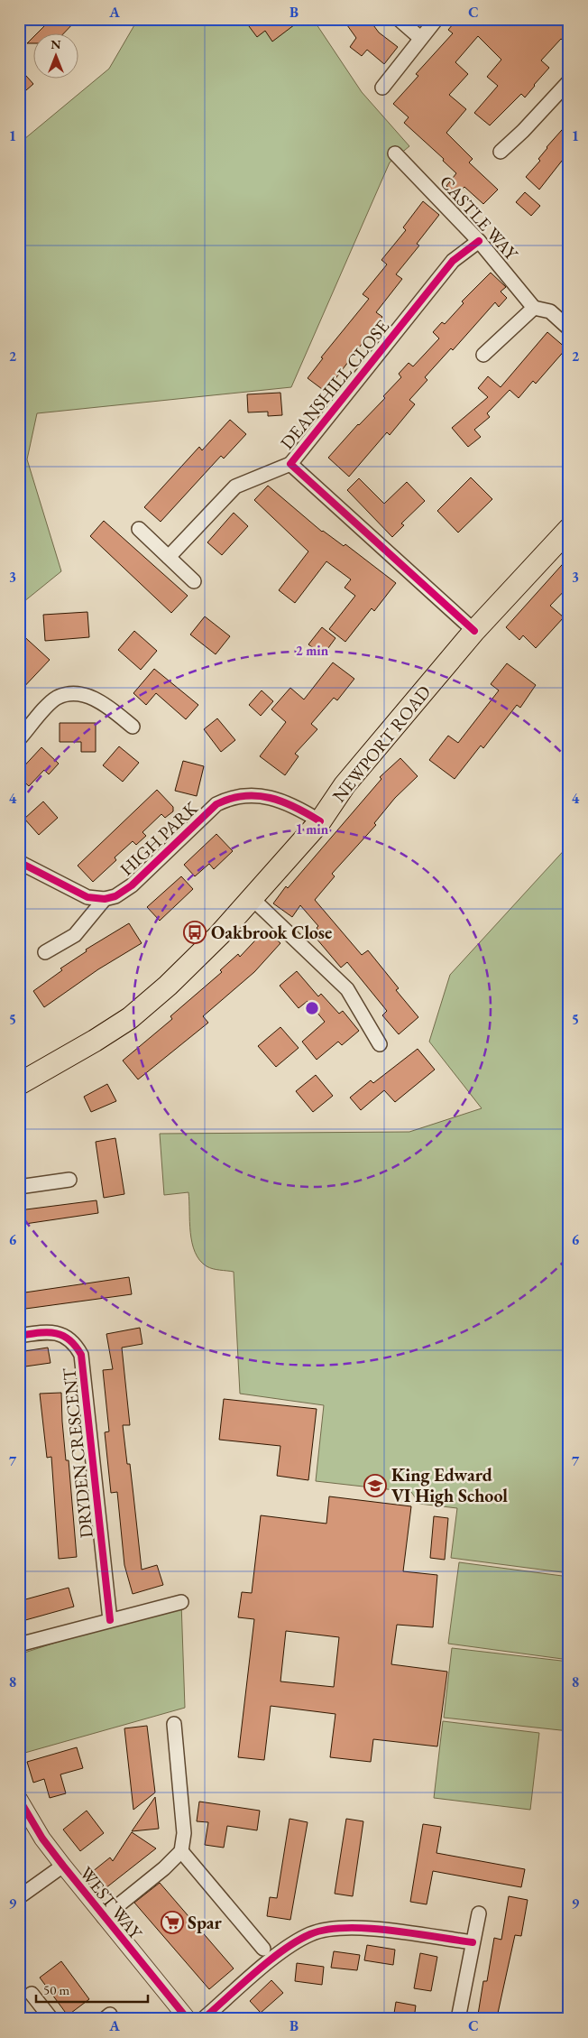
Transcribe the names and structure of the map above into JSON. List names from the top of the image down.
{
  "streets": {
    "highway": ["NEWPORT ROAD"],
    "street": [
      "CASTLE WAY",
      "DEANSHILL CLOSE",
      "HIGH PARK",
      "DRYDEN CRESCENT",
      "WEST WAY"
    ]
  },
  "crossings": [
    ["CASTLE WAY", "DEANSHILL CLOSE"],
    ["DEANSHILL CLOSE", "NEWPORT ROAD"],
    ["NEWPORT ROAD", "HIGH PARK"]
  ],
  "places": {
    "bus stop": ["Oakbrook Close"],
    "school or university": ["King Edward VI High School"],
    "supermarket": ["Spar"]
  },
  "scale_bar": "50 m",
  "north": "top",
  "grid": {
    "columns": ["A", "B", "C"],
    "rows": [
      "1",
      "2",
      "3",
      "4",
      "5",
      "6",
      "7",
      "8",
      "9"
    ]
  },
  "rings": ["2 min", "1 min"]
}
